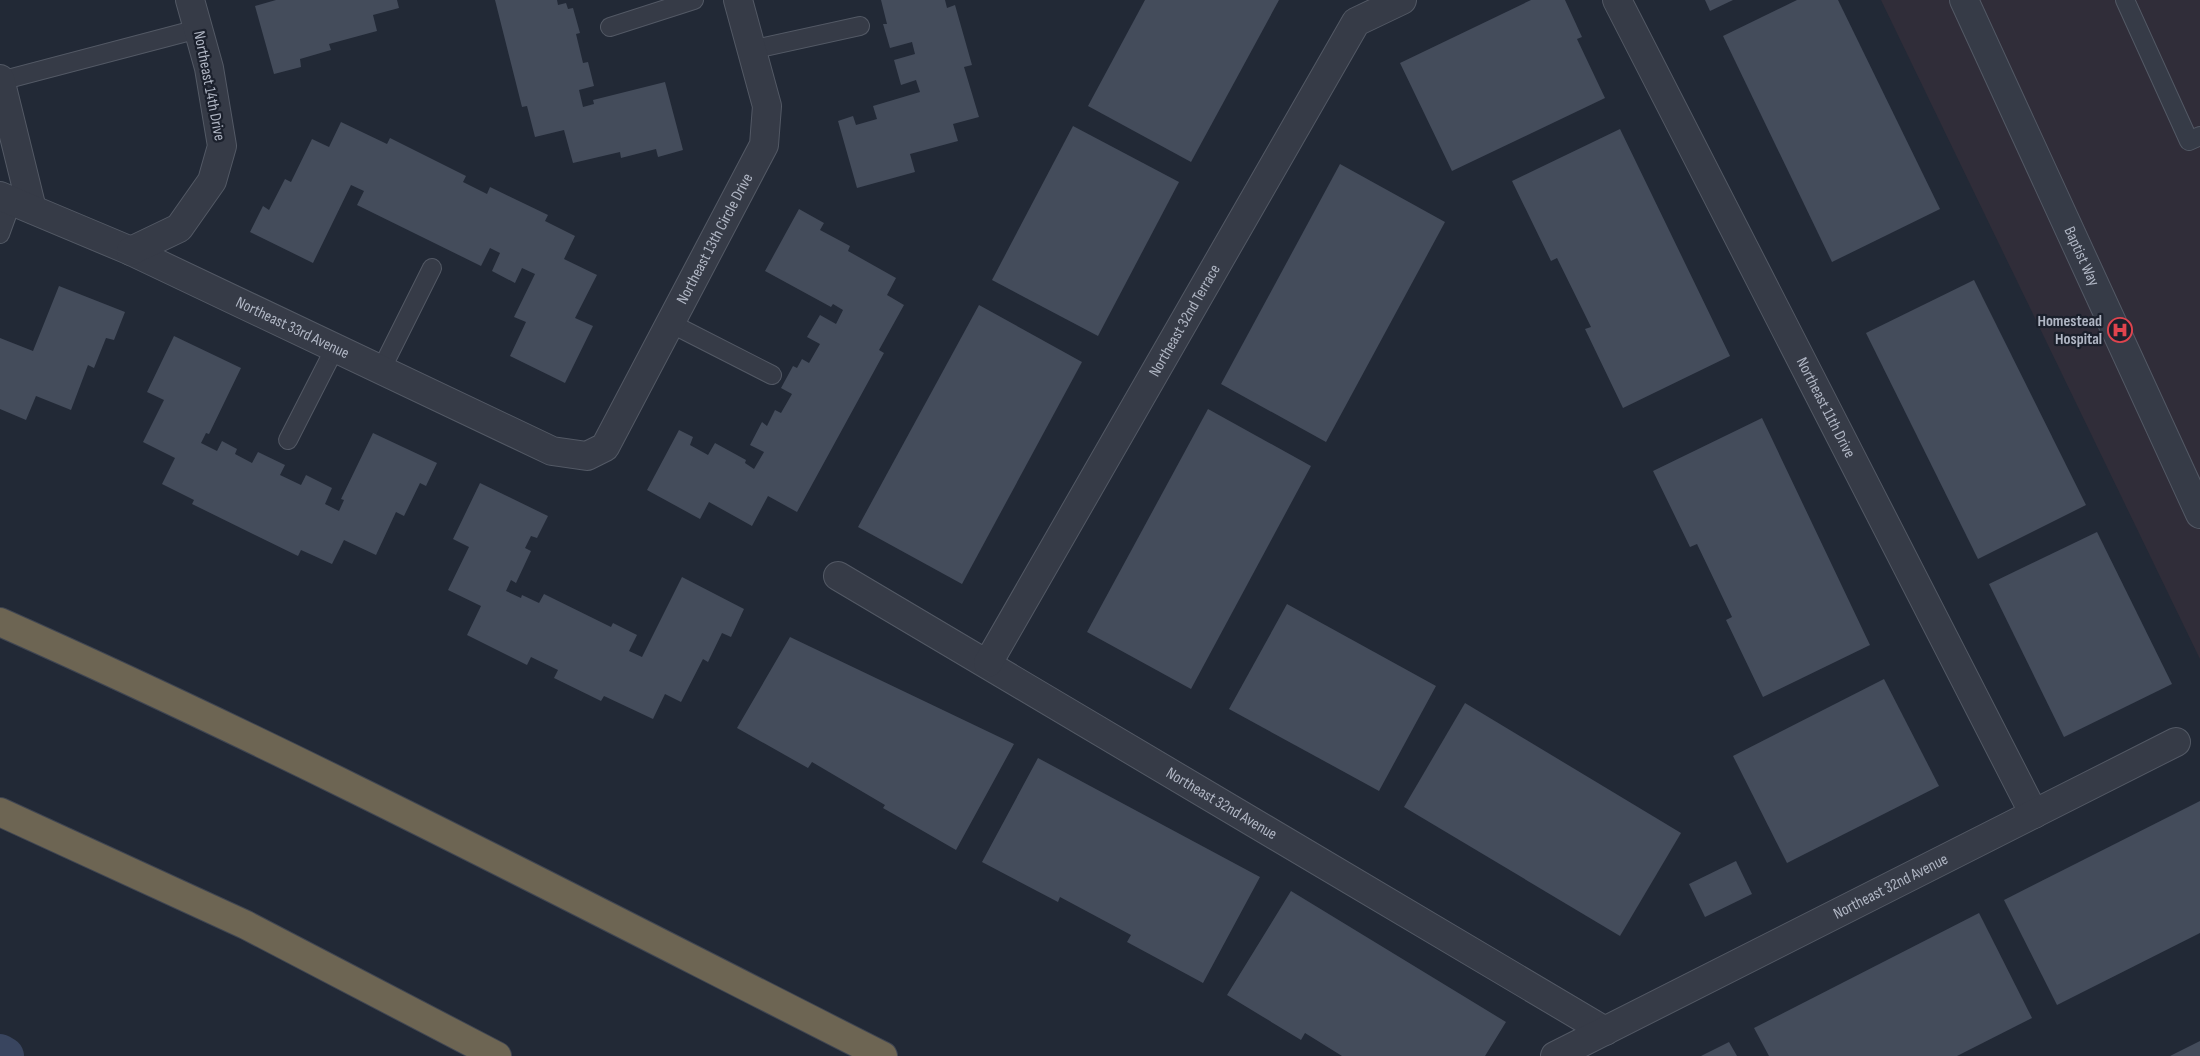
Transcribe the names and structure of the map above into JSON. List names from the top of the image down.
{
  "streets": {
    "street": [
      "Northeast 14th Drive",
      "Northeast 13th Circle Drive",
      "Baptist Way",
      "Northeast 32nd Terrace",
      "Northeast 33rd Avenue",
      "Northeast 11th Drive",
      "Northeast 32nd Avenue"
    ]
  },
  "crossings": [
    ["Northeast 14th Drive", "Northeast 33rd Avenue"],
    ["Northeast 13th Circle Drive", "Northeast 33rd Avenue"],
    ["Northeast 32nd Terrace", "Northeast 32nd Avenue"],
    ["Northeast 11th Drive", "Northeast 32nd Avenue"]
  ],
  "places": {
    "hospital": ["Homestead Hospital"]
  }
}
